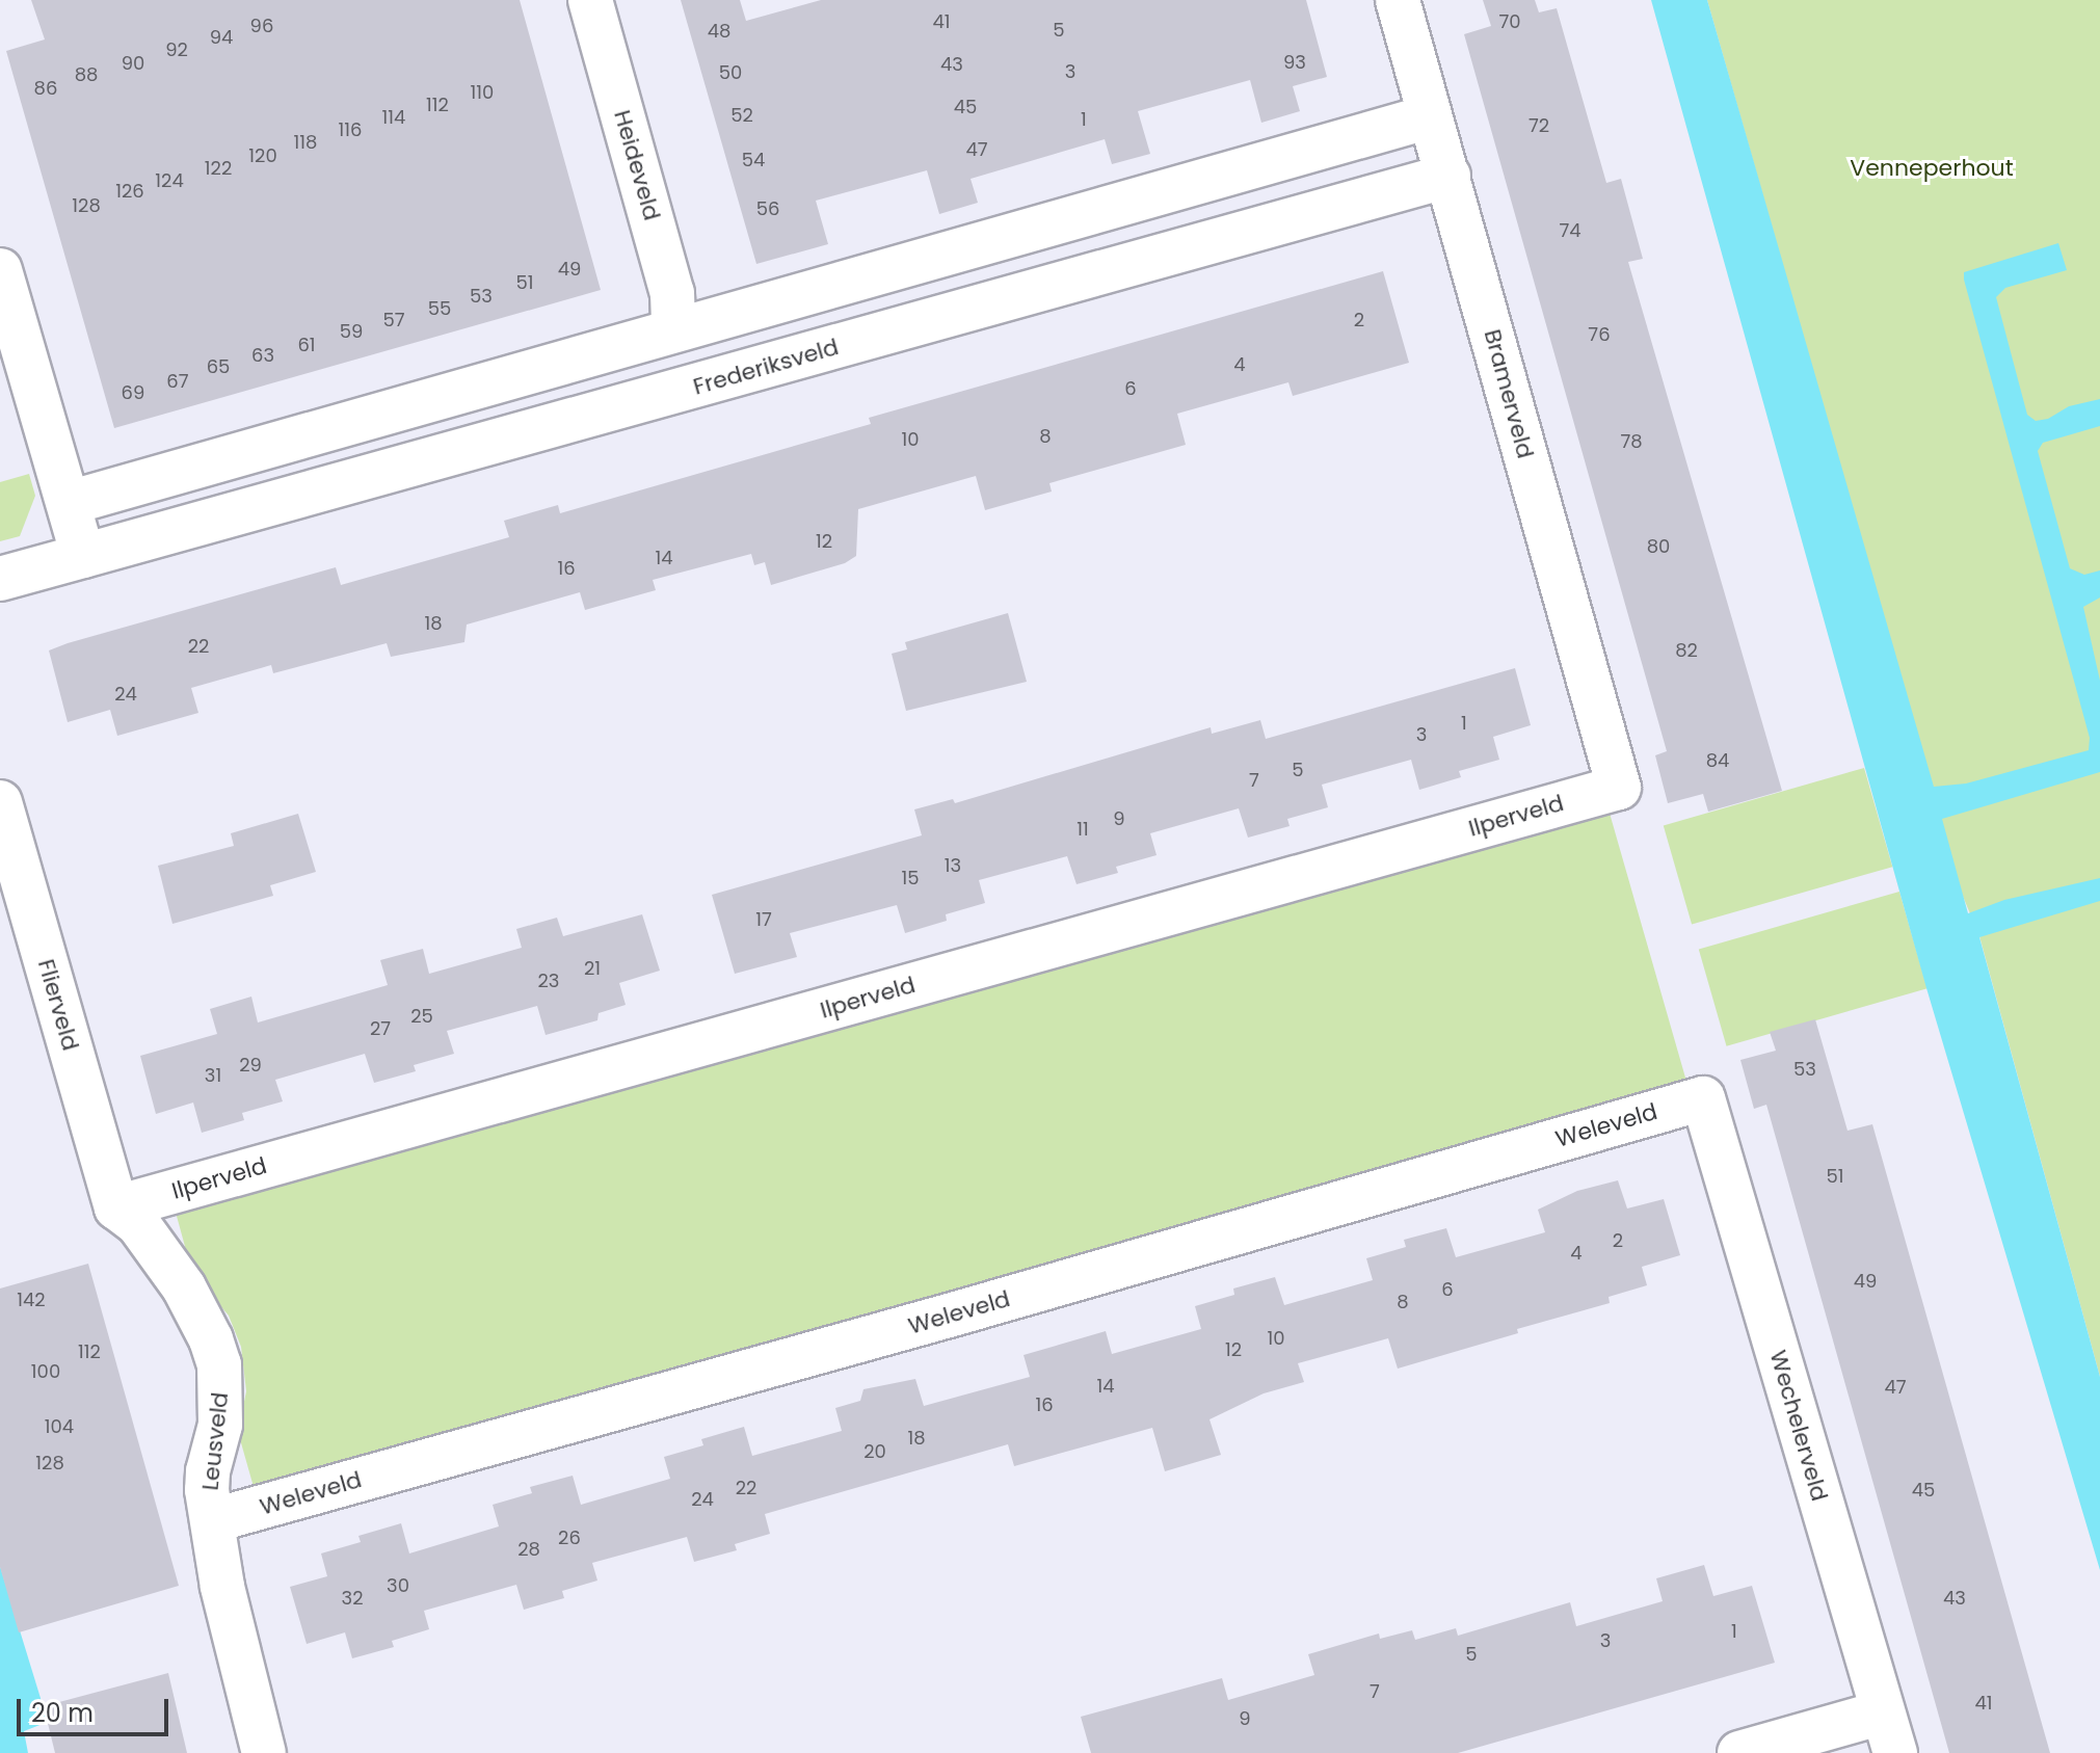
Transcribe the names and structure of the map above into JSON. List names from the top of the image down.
{
  "streets": {
    "street": [
      "Heideveld",
      "Frederiksveld",
      "Bramerveld",
      "Ilperveld",
      "Flierveld",
      "Weleveld",
      "Wechelerveld",
      "Leusveld"
    ]
  },
  "crossings": [
    ["Frederiksveld", "Bramerveld"],
    ["Bramerveld", "Ilperveld"],
    ["Ilperveld", "Flierveld"],
    ["Ilperveld", "Leusveld"],
    ["Flierveld", "Leusveld"],
    ["Weleveld", "Wechelerveld"],
    ["Weleveld", "Leusveld"]
  ],
  "parks": ["Venneperhout"],
  "house_numbers": [
    "41",
    "70",
    "96",
    "5",
    "48",
    "94",
    "92",
    "93",
    "90",
    "43",
    "3",
    "50",
    "88",
    "86",
    "110",
    "112",
    "45",
    "52",
    "114",
    "1",
    "72",
    "116",
    "118",
    "47",
    "120",
    "54",
    "122",
    "124",
    "126",
    "128",
    "56",
    "74",
    "49",
    "51",
    "53",
    "55",
    "57",
    "2",
    "59",
    "76",
    "61",
    "63",
    "4",
    "65",
    "67",
    "6",
    "69",
    "8",
    "10",
    "78",
    "12",
    "80",
    "14",
    "16",
    "18",
    "22",
    "82",
    "24",
    "1",
    "3",
    "84",
    "5",
    "7",
    "9",
    "11",
    "13",
    "15",
    "17",
    "21",
    "23",
    "25",
    "27",
    "29",
    "53",
    "31",
    "51",
    "2",
    "4",
    "49",
    "6",
    "142",
    "8",
    "10",
    "12",
    "112",
    "100",
    "14",
    "47",
    "16",
    "104",
    "18",
    "20",
    "128",
    "22",
    "45",
    "24",
    "26",
    "28",
    "30",
    "32",
    "43",
    "1",
    "3",
    "5",
    "7",
    "41",
    "9"
  ],
  "scale_bar": "20 m"
}
